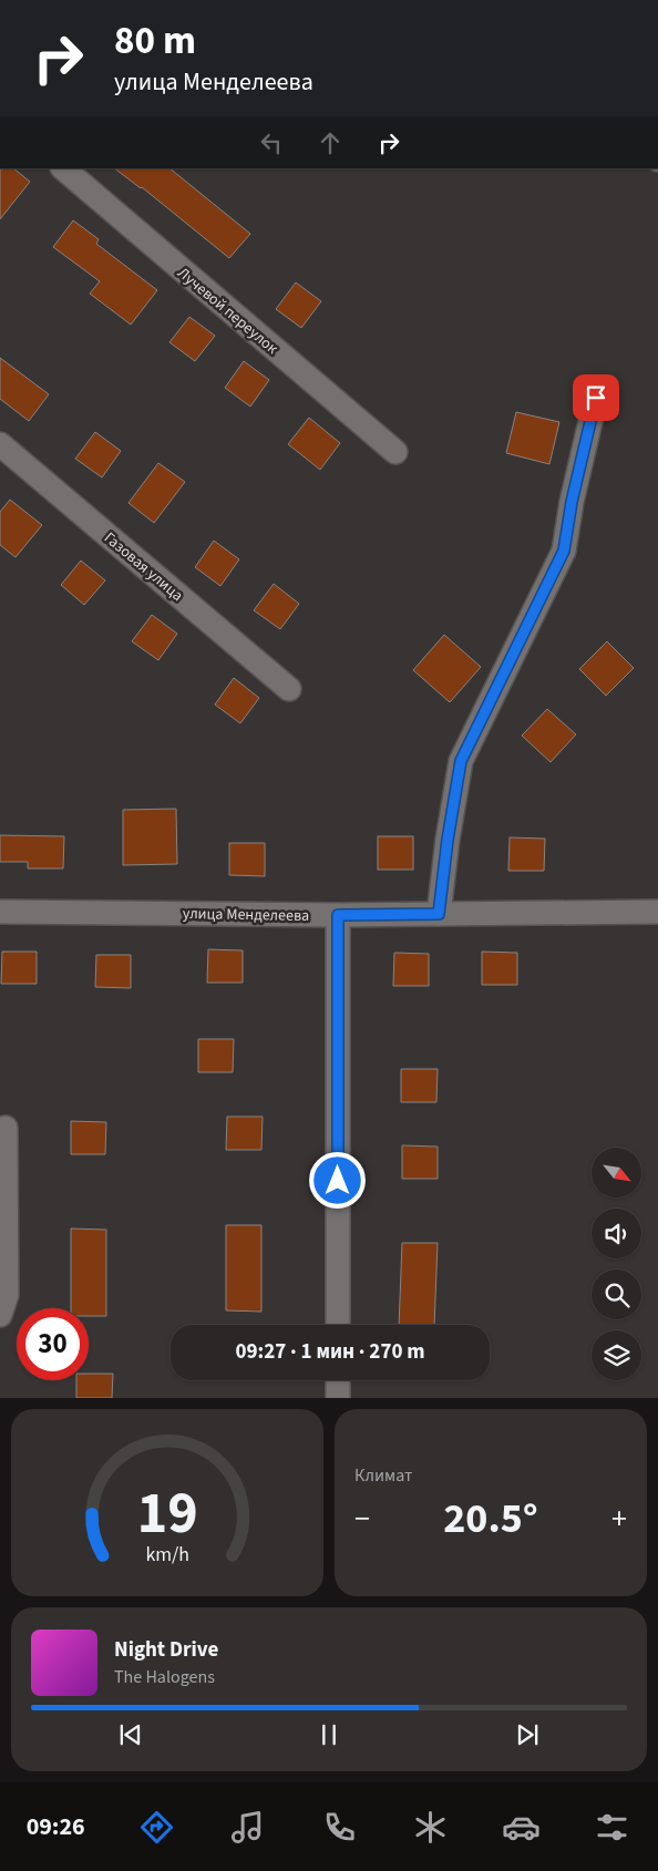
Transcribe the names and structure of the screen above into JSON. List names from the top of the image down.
{
  "streets": {
    "street": ["Лучевой переулок", "Газовая улица", "улица Менделеева"]
  },
  "north": "bottom right",
  "page": {
    "turn": ["80 m", "улица Менделеева"],
    "limit": "30",
    "trip": "09:27 · 1 мин · 270 m",
    "tile": "Климат",
    "heat": ["−", "20.5°", "+"],
    "song": ["Night Drive", "The Halogens"],
    "tabs": "09:26",
    "gauge": ["19", "km/h"]
  }
}
